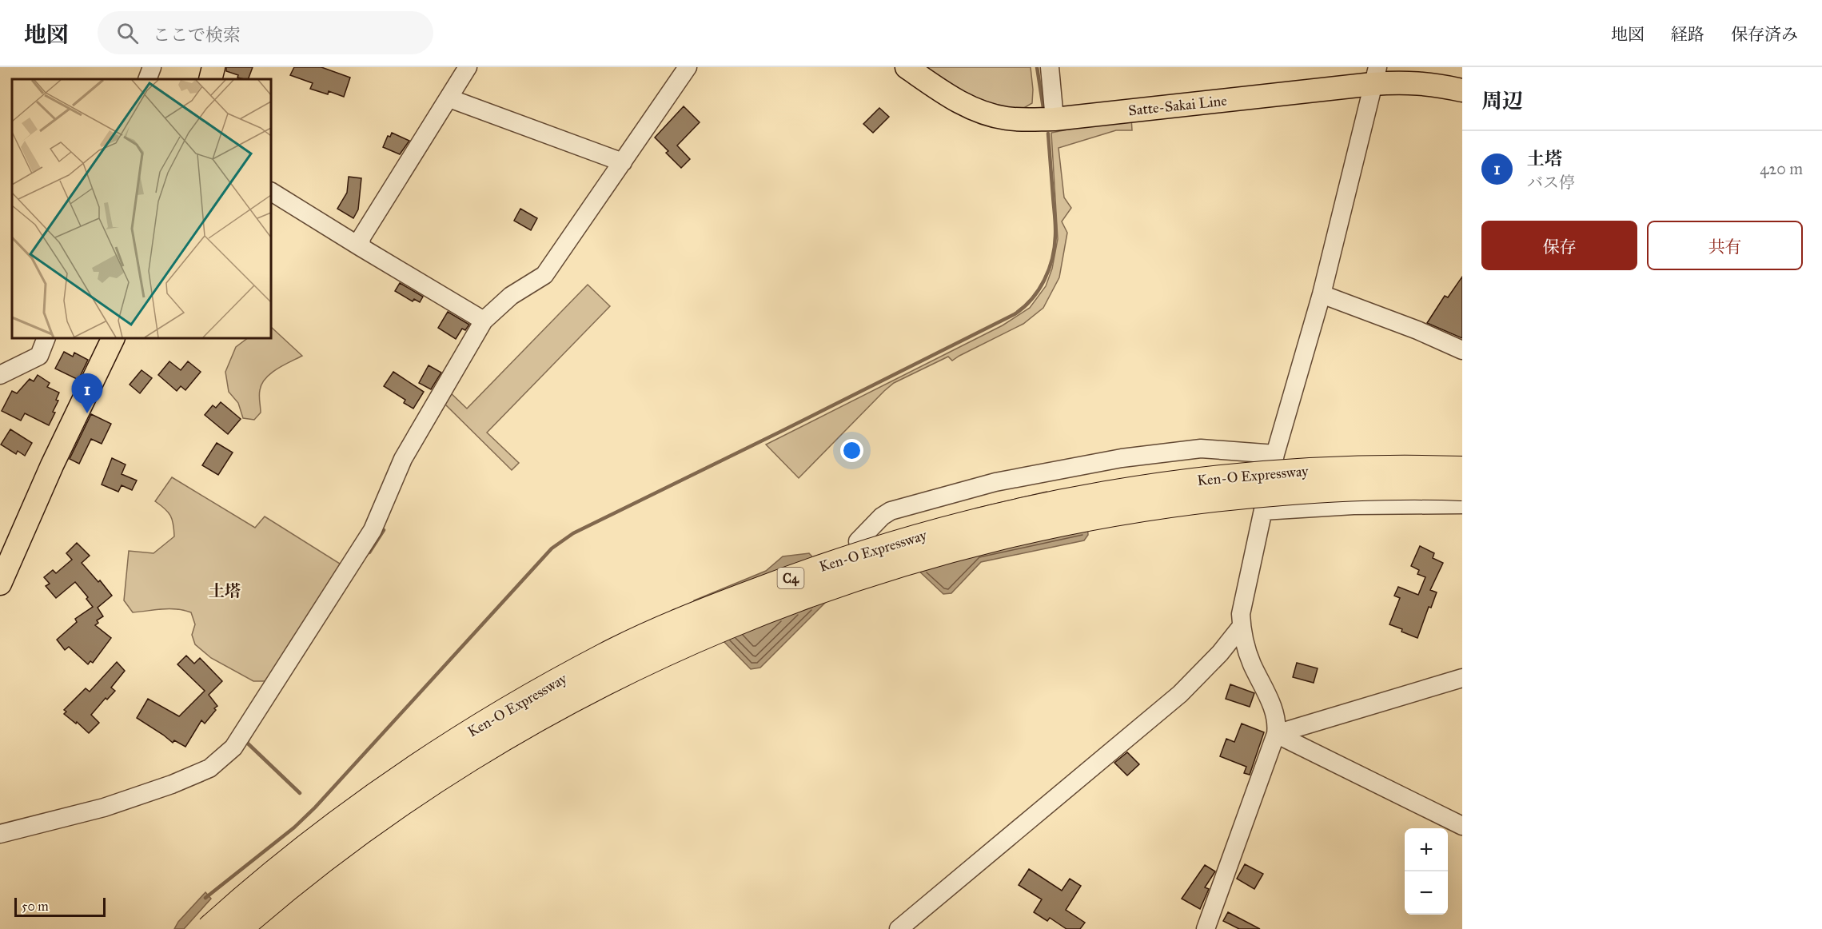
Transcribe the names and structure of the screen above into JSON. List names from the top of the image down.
{
  "streets": {
    "highway": ["Ken-O Expressway", "C4"],
    "main road": ["Satte-Sakai Line"]
  },
  "districts": ["土塔"],
  "scale_bar": "50 m",
  "page": {
    "header": "地図",
    "search": "ここで検索",
    "nav": ["地図", "経路", "保存済み"],
    "heading": "周辺",
    "list": [
      {
        "mark": "1",
        "name": "土塔",
        "note": "バス停",
        "value": "420 m"
      }
    ],
    "buttons": ["保存", "共有"],
    "pins": "1",
    "map_buttons": ["+", "−"],
    "scale": "50 m"
  }
}
